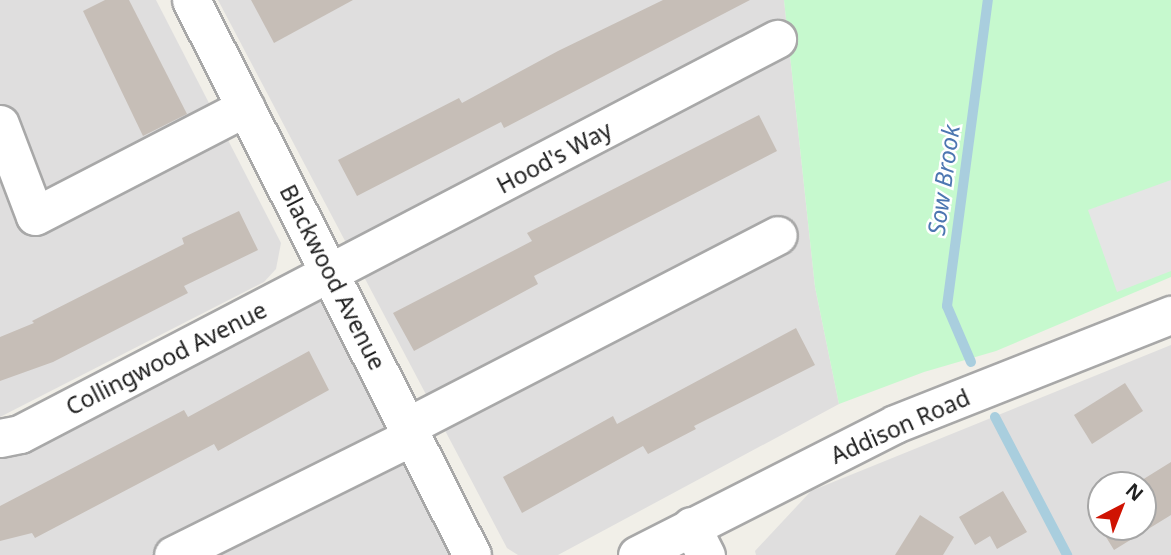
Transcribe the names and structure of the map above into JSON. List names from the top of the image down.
{
  "streets": {
    "street": [
      "Hood's Way",
      "Blackwood Avenue",
      "Collingwood Avenue",
      "Addison Road"
    ]
  },
  "crossings": [
    ["Hood's Way", "Blackwood Avenue"],
    ["Hood's Way", "Collingwood Avenue"],
    ["Blackwood Avenue", "Collingwood Avenue"]
  ],
  "water": ["Sow Brook"],
  "north": "top right"
}
